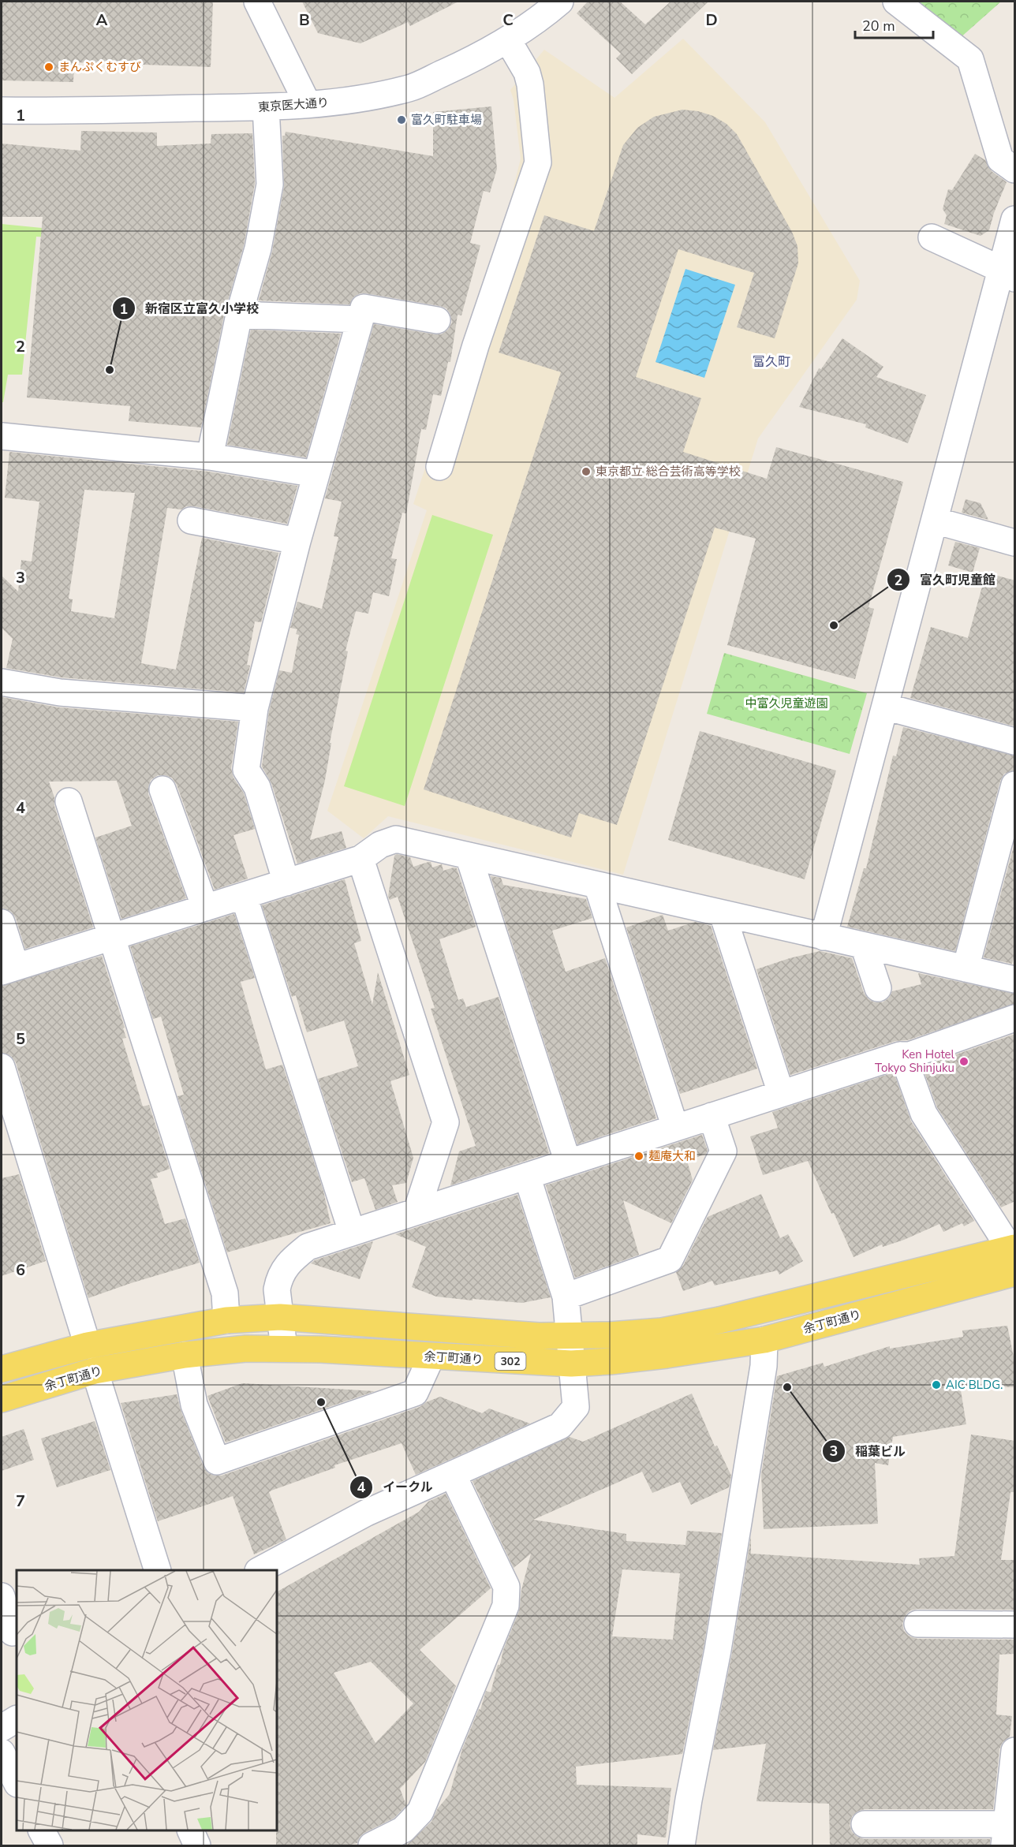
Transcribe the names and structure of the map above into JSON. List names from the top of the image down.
{
  "streets": {
    "main road": ["余丁町通り", "302"],
    "street": ["東京医大通り"]
  },
  "crossings": [
    ["余丁町通り", "302"]
  ],
  "districts": ["富久町"],
  "parks": ["中富久児童遊園"],
  "places": [
    "まんぷくむすび",
    "富久町駐車場",
    "新宿区立富久小学校",
    "東京都立 総合芸術高等学校",
    "富久町児童館",
    "Ken Hotel Tokyo Shinjuku",
    "麺庵大和",
    "AIC BLDG.",
    "稲葉ビル",
    "イークル"
  ],
  "scale_bar": "20 m",
  "grid": {
    "columns": [
      "A",
      "B",
      "C",
      "D"
    ],
    "rows": [
      "1",
      "2",
      "3",
      "4",
      "5",
      "6",
      "7"
    ]
  }
}
